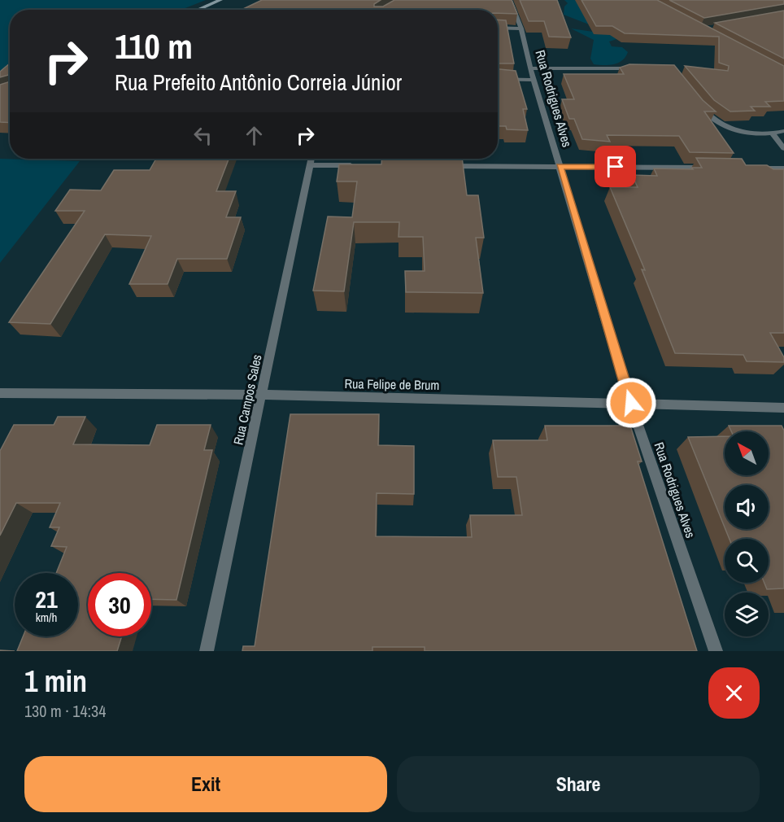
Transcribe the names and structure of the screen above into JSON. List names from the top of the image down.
{
  "streets": {
    "street": ["Rua Rodrigues Alves", "Rua Felipe de Brum", "Rua Campos Sales"]
  },
  "crossings": [
    ["Rua Rodrigues Alves", "Rua Felipe de Brum"],
    ["Rua Felipe de Brum", "Rua Campos Sales"]
  ],
  "north": "top left",
  "page": {
    "turn": ["110 m", "Rua Prefeito Antônio Correia Júnior"],
    "speed": "21 km/h",
    "limit": "30",
    "heading": ["1 min", "130 m · 14:34"],
    "buttons": ["Exit", "Share"]
  }
}
